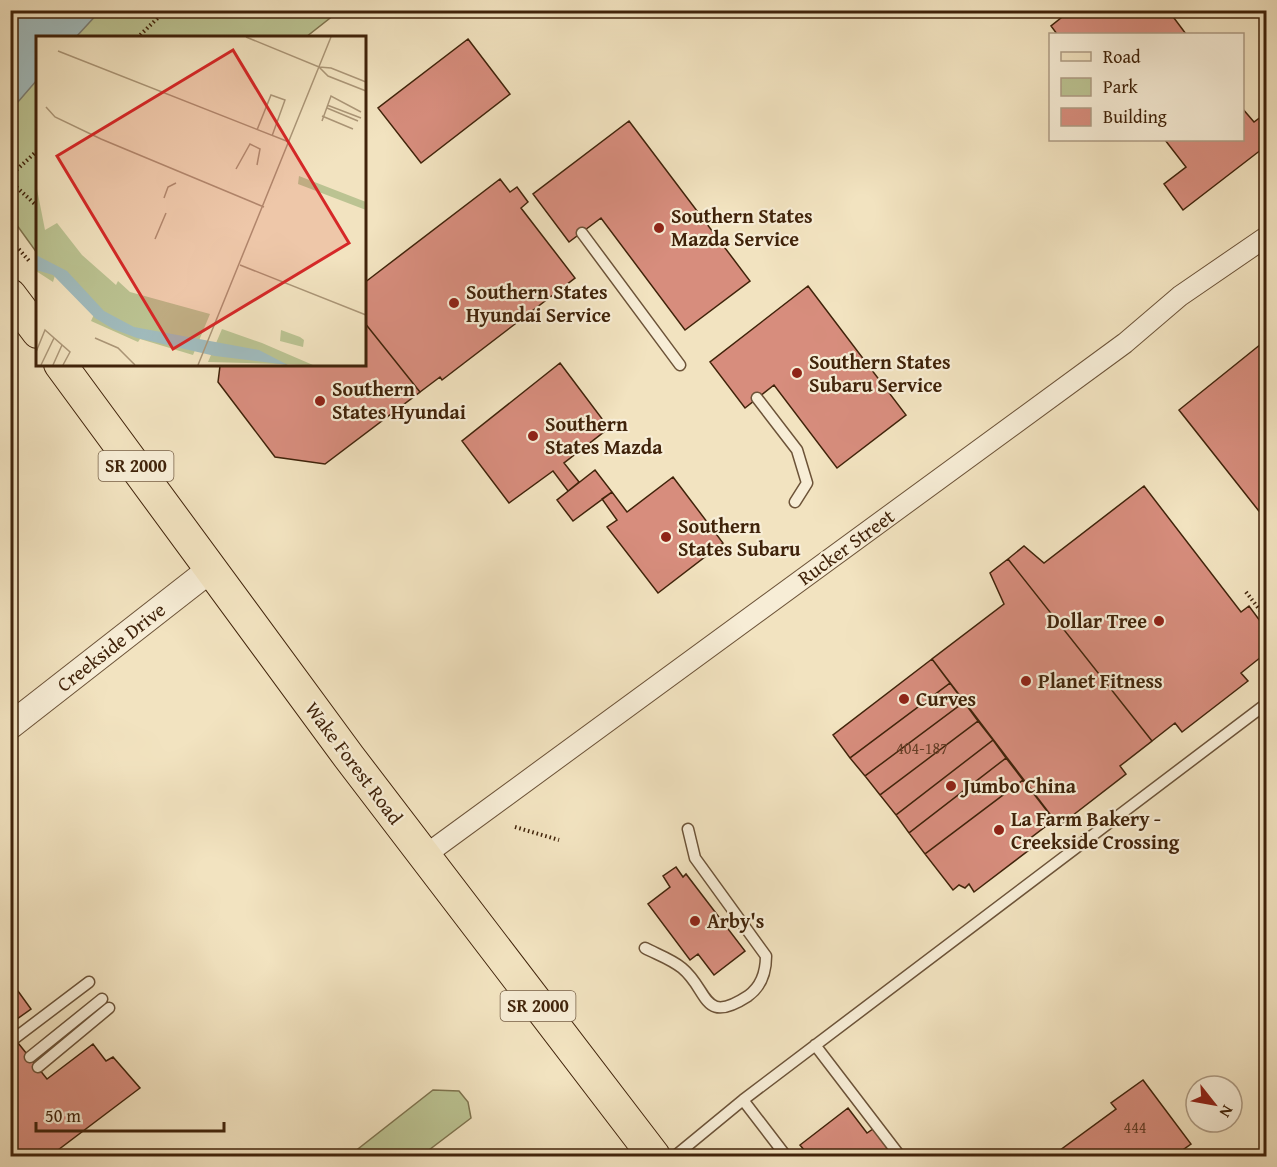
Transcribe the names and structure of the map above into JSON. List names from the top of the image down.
{
  "streets": {
    "main road": ["SR 2000", "Wake Forest Road"],
    "street": ["Rucker Street", "Creekside Drive"]
  },
  "crossings": [
    ["Rucker Street", "Wake Forest Road"],
    ["Creekside Drive", "Wake Forest Road"]
  ],
  "places": [
    "Southern States Mazda Service",
    "Southern States Hyundai Service",
    "Southern States Subaru Service",
    "Southern States Hyundai",
    "Southern States Mazda",
    "Southern States Subaru",
    "Dollar Tree",
    "Planet Fitness",
    "Curves",
    "Jumbo China",
    "La Farm Bakery - Creekside Crossing",
    "Arby's"
  ],
  "house_numbers": ["404-187", "444"],
  "legend": ["Road", "Park", "Building"],
  "scale_bar": "50 m",
  "north": "bottom right"
}
